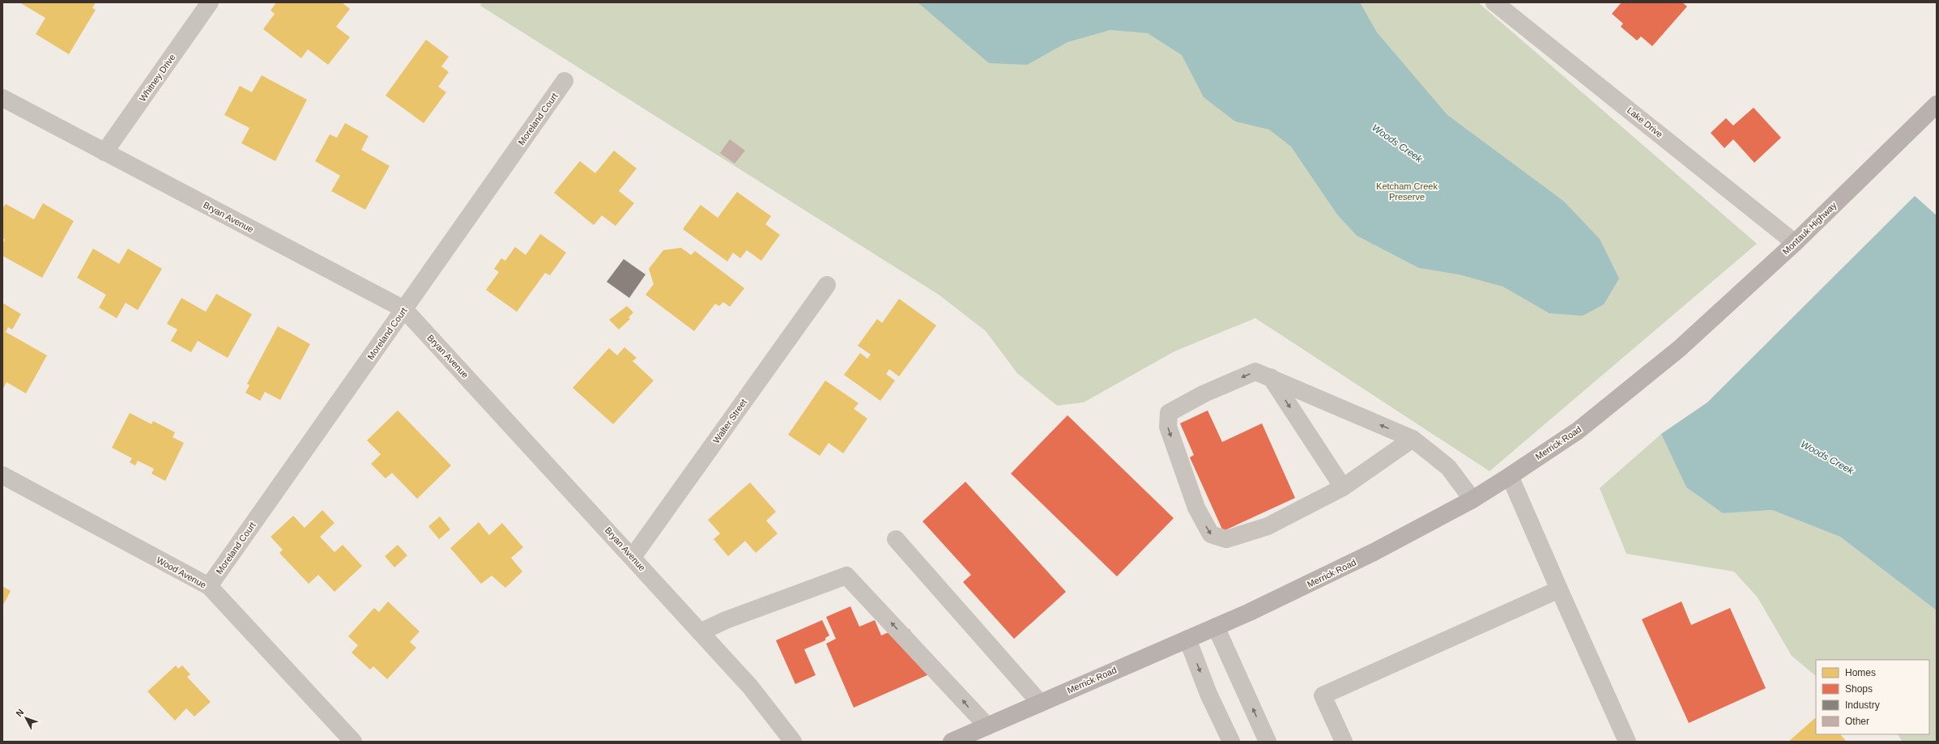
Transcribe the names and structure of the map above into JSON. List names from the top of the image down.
{
  "streets": {
    "main road": ["Montauk Highway", "Merrick Road"],
    "street": [
      "Whitney Drive",
      "Moreland Court",
      "Lake Drive",
      "Bryan Avenue",
      "Walter Street",
      "Wood Avenue"
    ]
  },
  "crossings": [
    ["Whitney Drive", "Bryan Avenue"],
    ["Moreland Court", "Bryan Avenue"],
    ["Moreland Court", "Wood Avenue"],
    ["Lake Drive", "Montauk Highway"],
    ["Bryan Avenue", "Walter Street"],
    ["Montauk Highway", "Merrick Road"]
  ],
  "water": ["Woods Creek"],
  "parks": ["Ketcham Creek Preserve"],
  "legend": [
    "Homes",
    "Shops",
    "Industry",
    "Other"
  ],
  "north": "top left"
}
